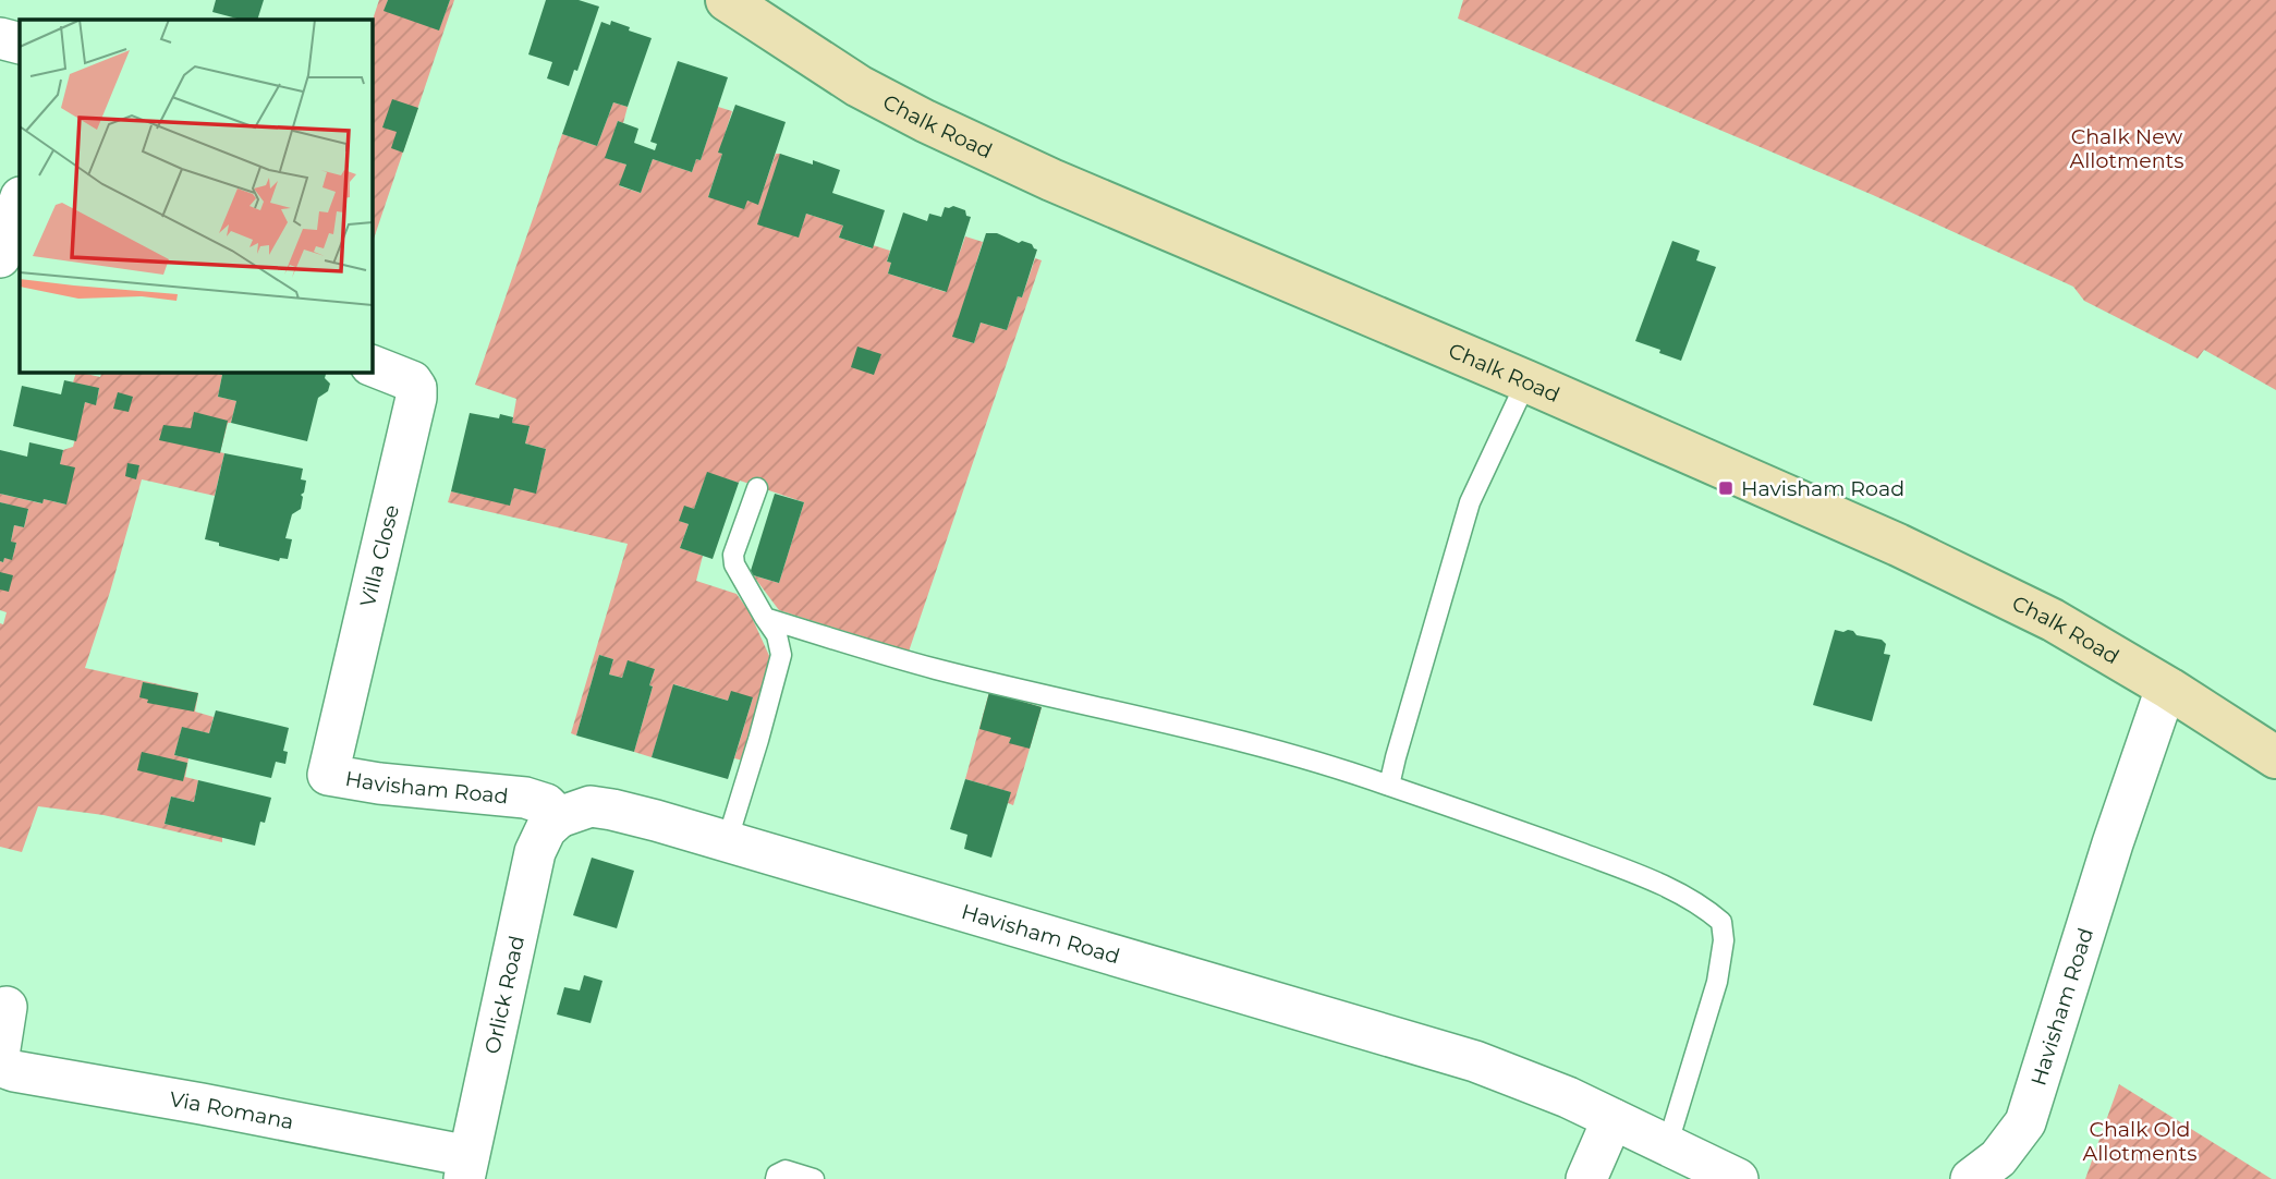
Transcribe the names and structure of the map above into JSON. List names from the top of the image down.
{
  "streets": {
    "street": [
      "Chalk Road",
      "Villa Close",
      "Havisham Road",
      "Orlick Road",
      "Via Romana"
    ]
  },
  "crossings": [
    ["Chalk Road", "Havisham Road"],
    ["Villa Close", "Havisham Road"],
    ["Havisham Road", "Orlick Road"],
    ["Orlick Road", "Via Romana"]
  ],
  "parks": ["Chalk New Allotments", "Chalk Old Allotments"],
  "places": {
    "transit": ["Havisham Road"]
  }
}
